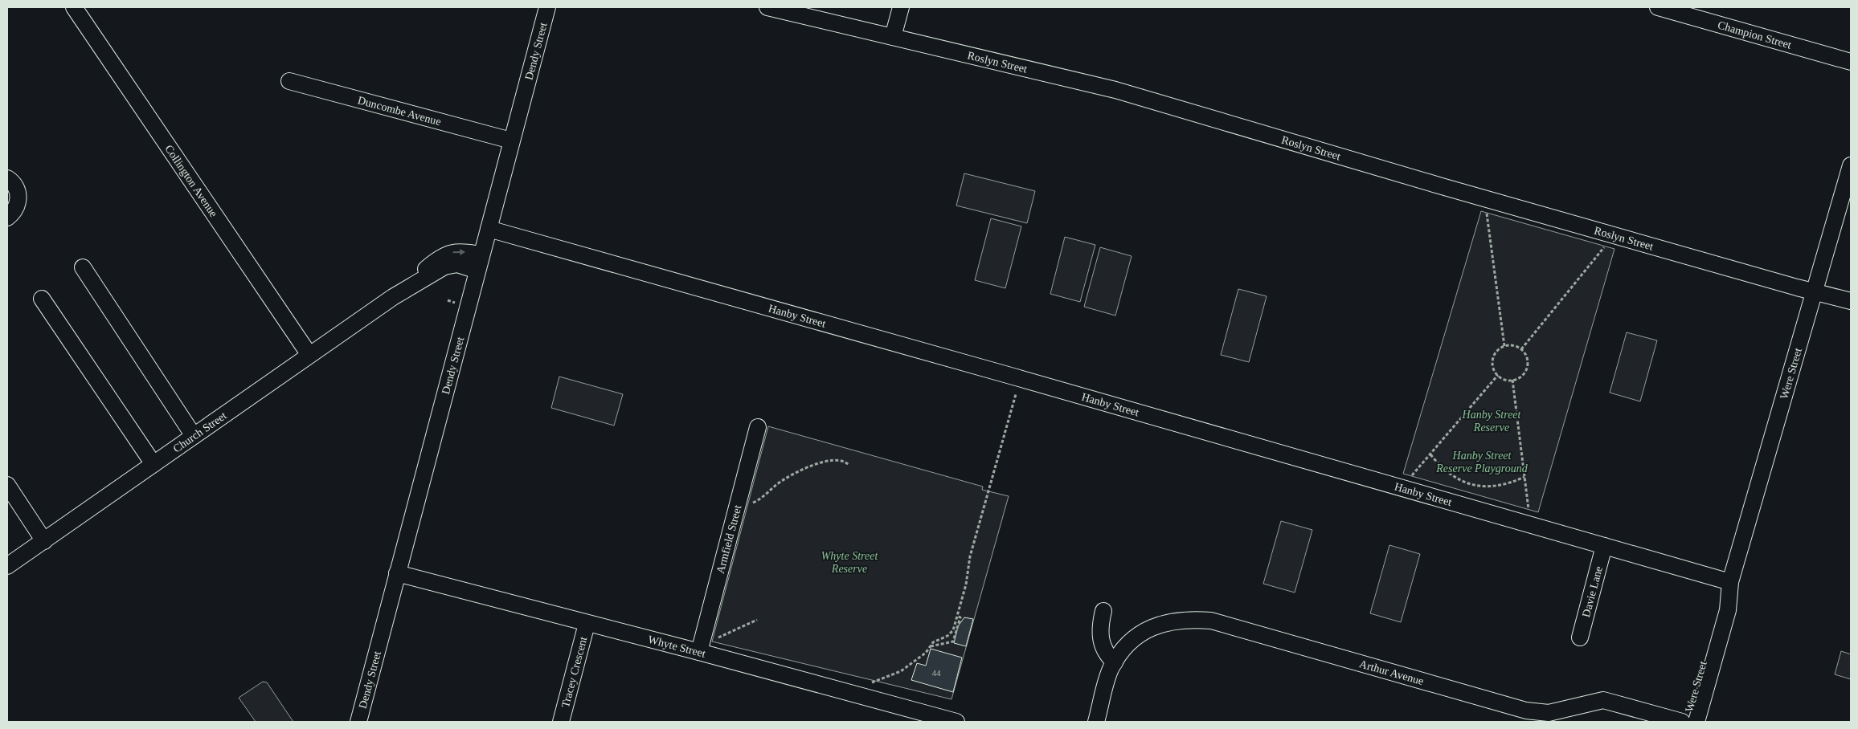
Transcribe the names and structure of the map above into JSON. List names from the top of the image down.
{
  "streets": {
    "street": [
      "Champion Street",
      "Dendy Street",
      "Roslyn Street",
      "Duncombe Avenue",
      "Collington Avenue",
      "Hanby Street",
      "Were Street",
      "Church Street",
      "Armfield Street",
      "Davie Lane",
      "Whyte Street",
      "Tracey Crescent",
      "Arthur Avenue"
    ]
  },
  "crossings": [
    ["Dendy Street", "Duncombe Avenue"],
    ["Dendy Street", "Hanby Street"],
    ["Dendy Street", "Church Street"],
    ["Dendy Street", "Whyte Street"],
    ["Roslyn Street", "Were Street"],
    ["Collington Avenue", "Church Street"],
    ["Hanby Street", "Were Street"],
    ["Hanby Street", "Davie Lane"],
    ["Were Street", "Arthur Avenue"],
    ["Armfield Street", "Whyte Street"],
    ["Whyte Street", "Tracey Crescent"]
  ],
  "parks": ["Hanby Street Reserve", "Hanby Street Reserve Playground", "Whyte Street Reserve"],
  "house_numbers": ["44"]
}
